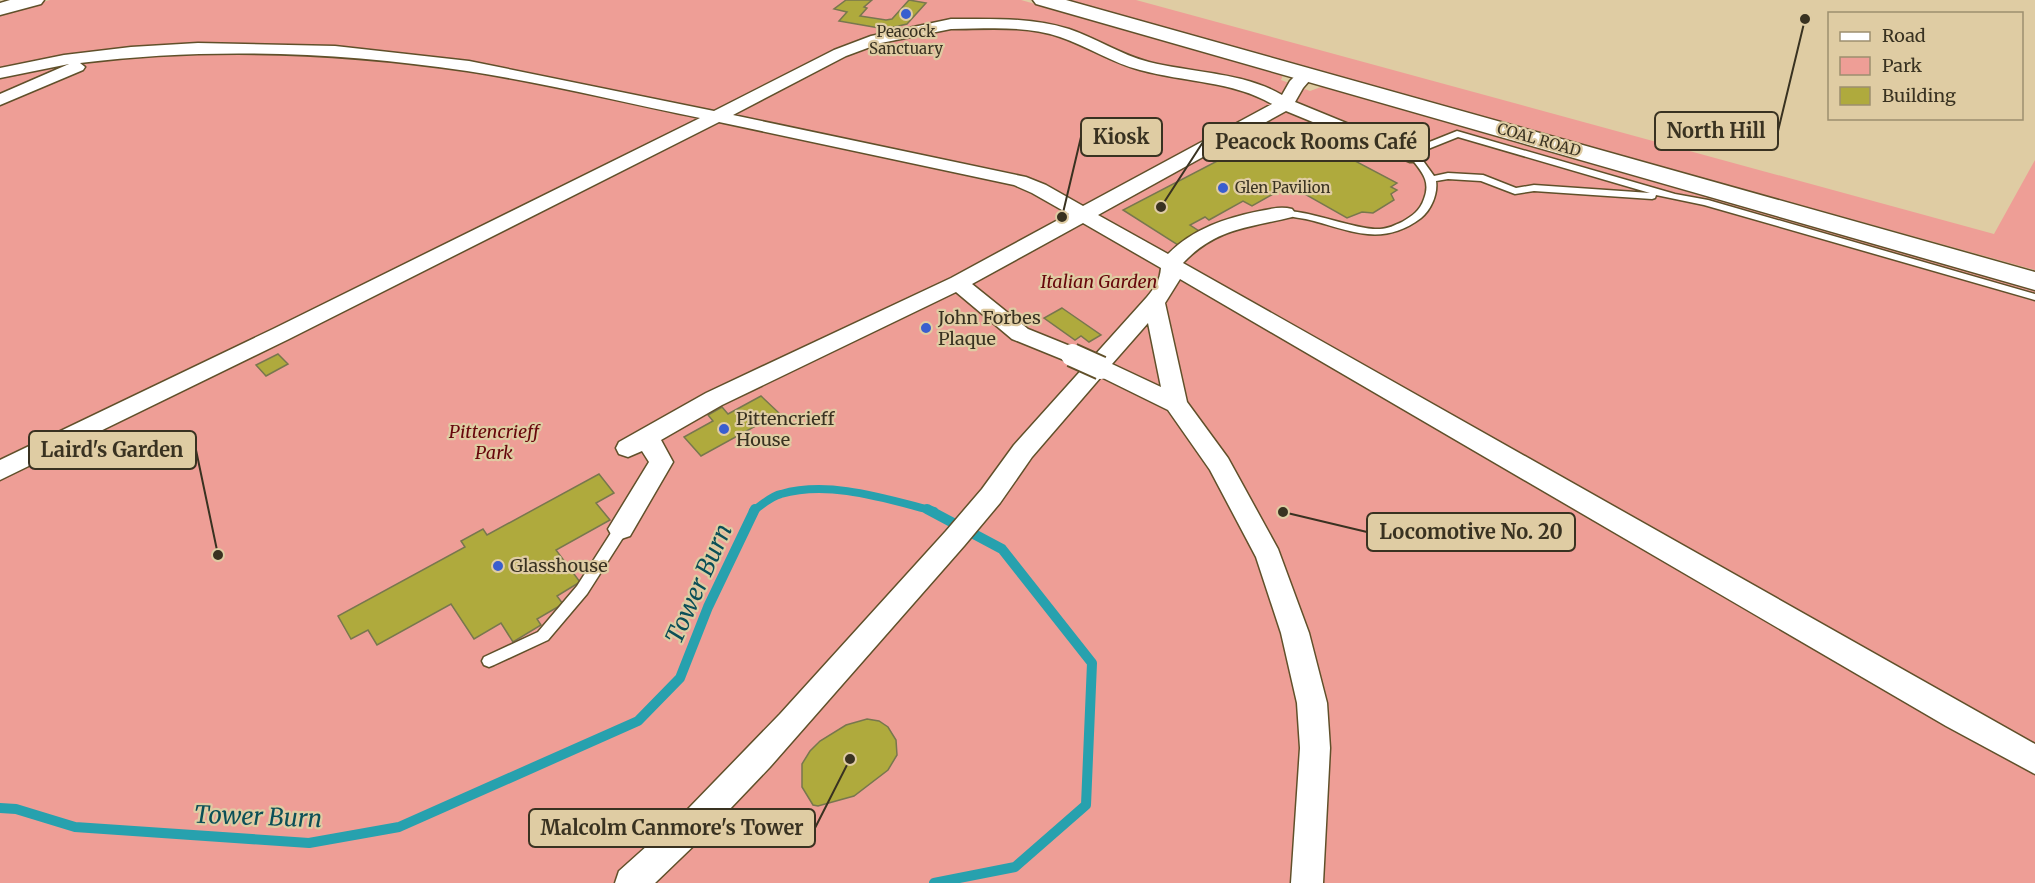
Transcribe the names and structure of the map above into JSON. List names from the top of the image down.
{
  "streets": {
    "street": ["COAL ROAD"]
  },
  "water": ["Tower Burn"],
  "parks": ["Italian Garden", "Pittencrieff Park"],
  "places": [
    "Peacock Sanctuary",
    "North Hill",
    "Glen Pavilion",
    "Peacock Rooms Café",
    "Kiosk",
    "John Forbes Plaque",
    "Pittencrieff House",
    "Locomotive No. 20",
    "Laird's Garden",
    "Glasshouse",
    "Malcolm Canmore's Tower"
  ],
  "legend": ["Road", "Park", "Building"]
}
